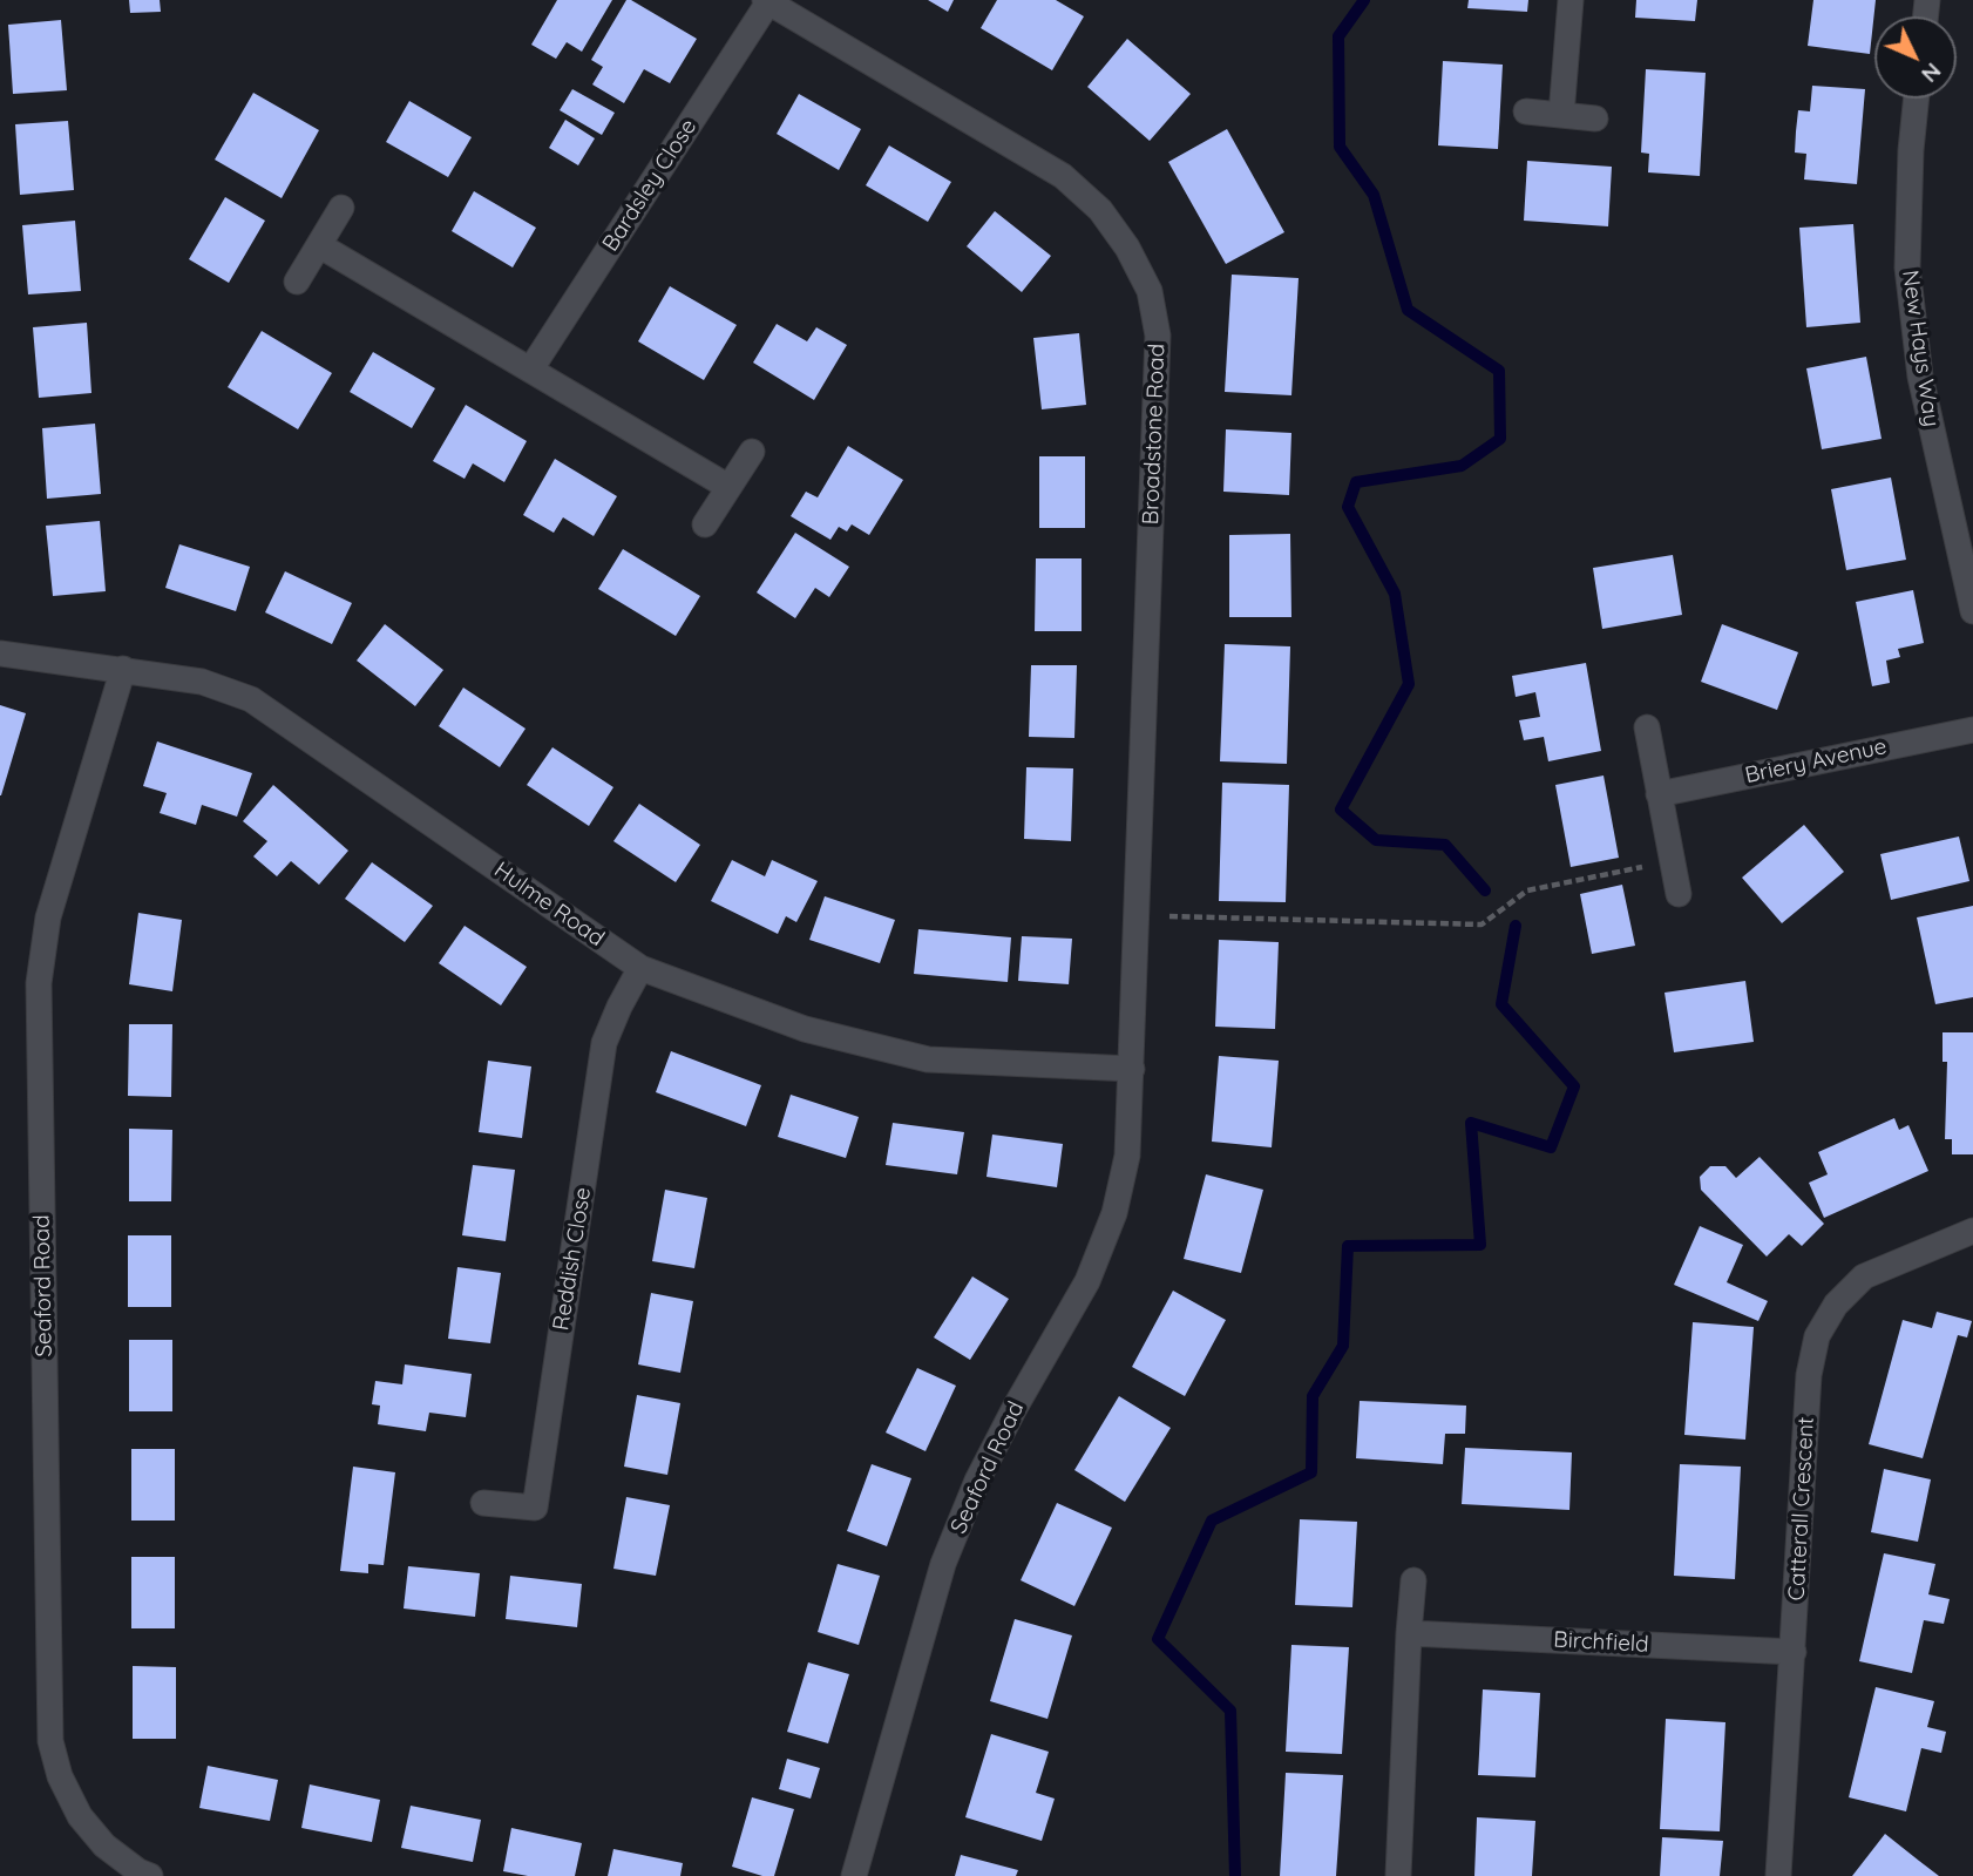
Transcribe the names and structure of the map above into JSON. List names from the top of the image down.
{
  "streets": {
    "street": [
      "Bardsley Close",
      "New Hays Way",
      "Broadstone Road",
      "Briery Avenue",
      "Hulme Road",
      "Reddish Close",
      "Seaford Road",
      "Catterall Crescent",
      "Birchfield"
    ]
  },
  "crossings": [
    ["Bardsley Close", "Broadstone Road"],
    ["Broadstone Road", "Hulme Road"],
    ["Broadstone Road", "Seaford Road"],
    ["Hulme Road", "Reddish Close"],
    ["Hulme Road", "Seaford Road"],
    ["Catterall Crescent", "Birchfield"]
  ],
  "north": "bottom right"
}
